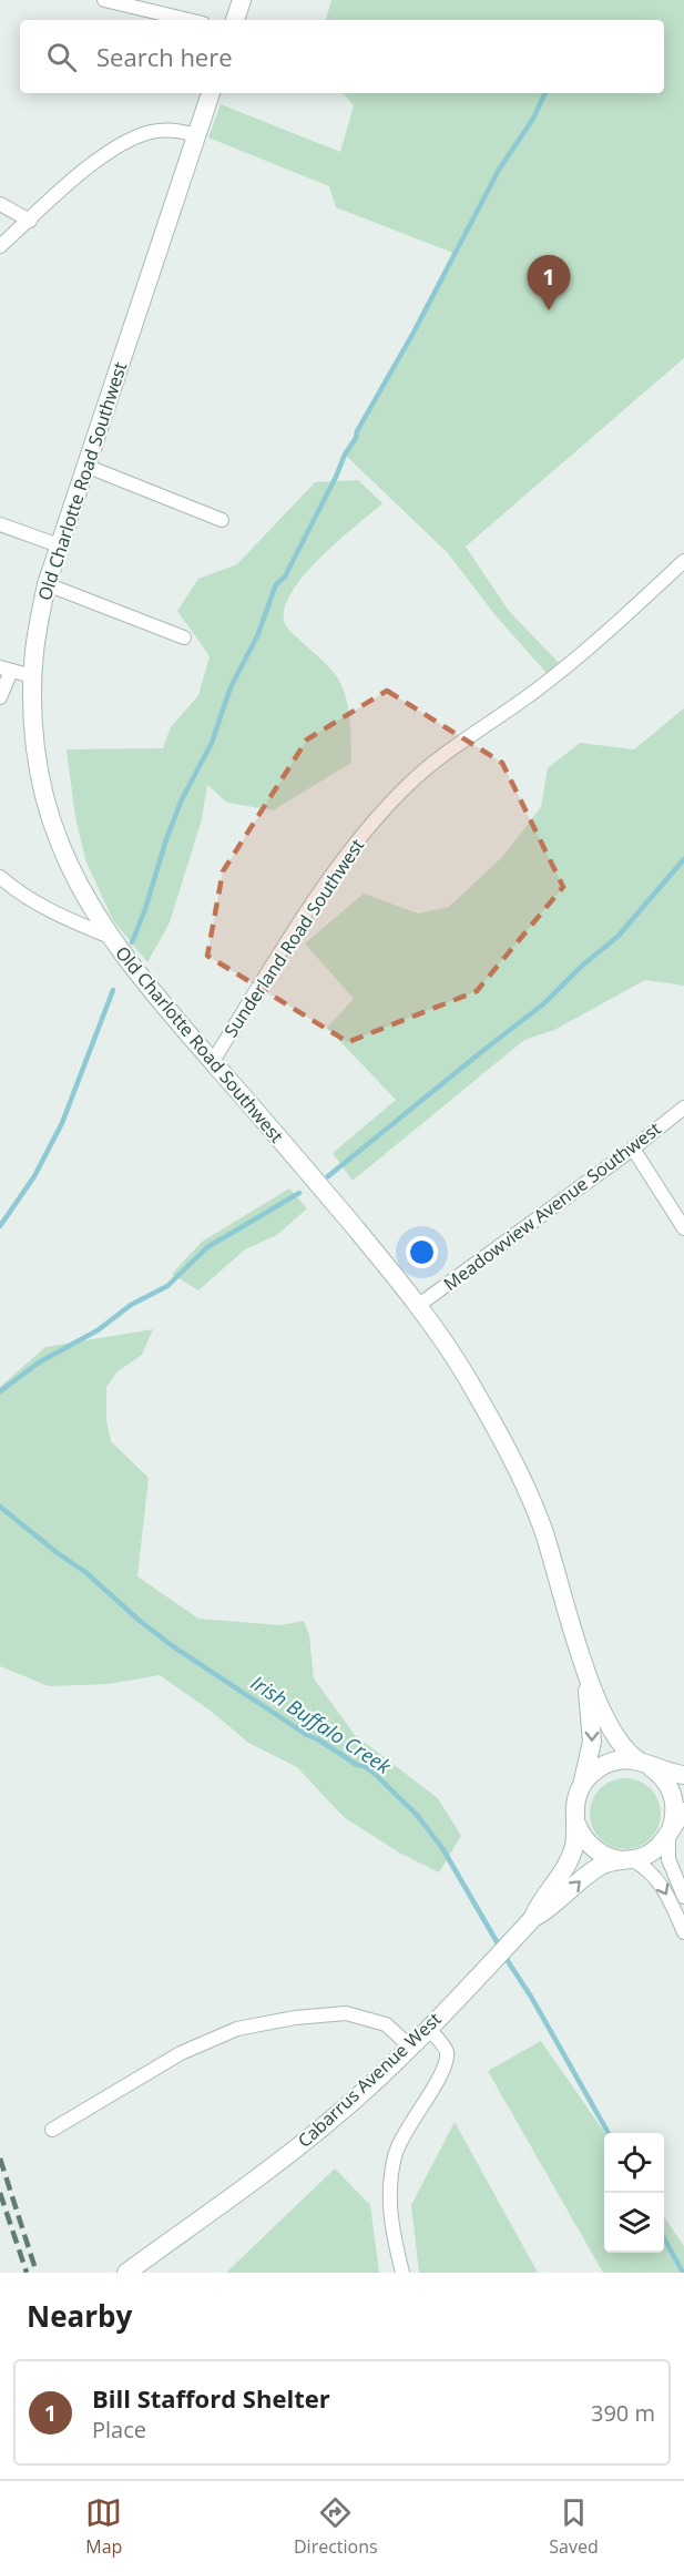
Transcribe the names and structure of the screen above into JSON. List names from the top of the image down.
{
  "streets": {
    "street": [
      "Old Charlotte Road Southwest",
      "Sunderland Road Southwest",
      "Meadowview Avenue Southwest",
      "Cabarrus Avenue West"
    ]
  },
  "crossings": [
    ["Old Charlotte Road Southwest", "Sunderland Road Southwest"],
    ["Old Charlotte Road Southwest", "Meadowview Avenue Southwest"],
    ["Old Charlotte Road Southwest", "Cabarrus Avenue West"]
  ],
  "water": ["Irish Buffalo Creek"],
  "page": {
    "search": "Search here",
    "pins": "1",
    "heading": "Nearby",
    "list": [
      {
        "mark": "1",
        "name": "Bill Stafford Shelter",
        "note": "Place",
        "value": "390 m"
      }
    ],
    "nav": ["Map", "Directions", "Saved"]
  }
}
